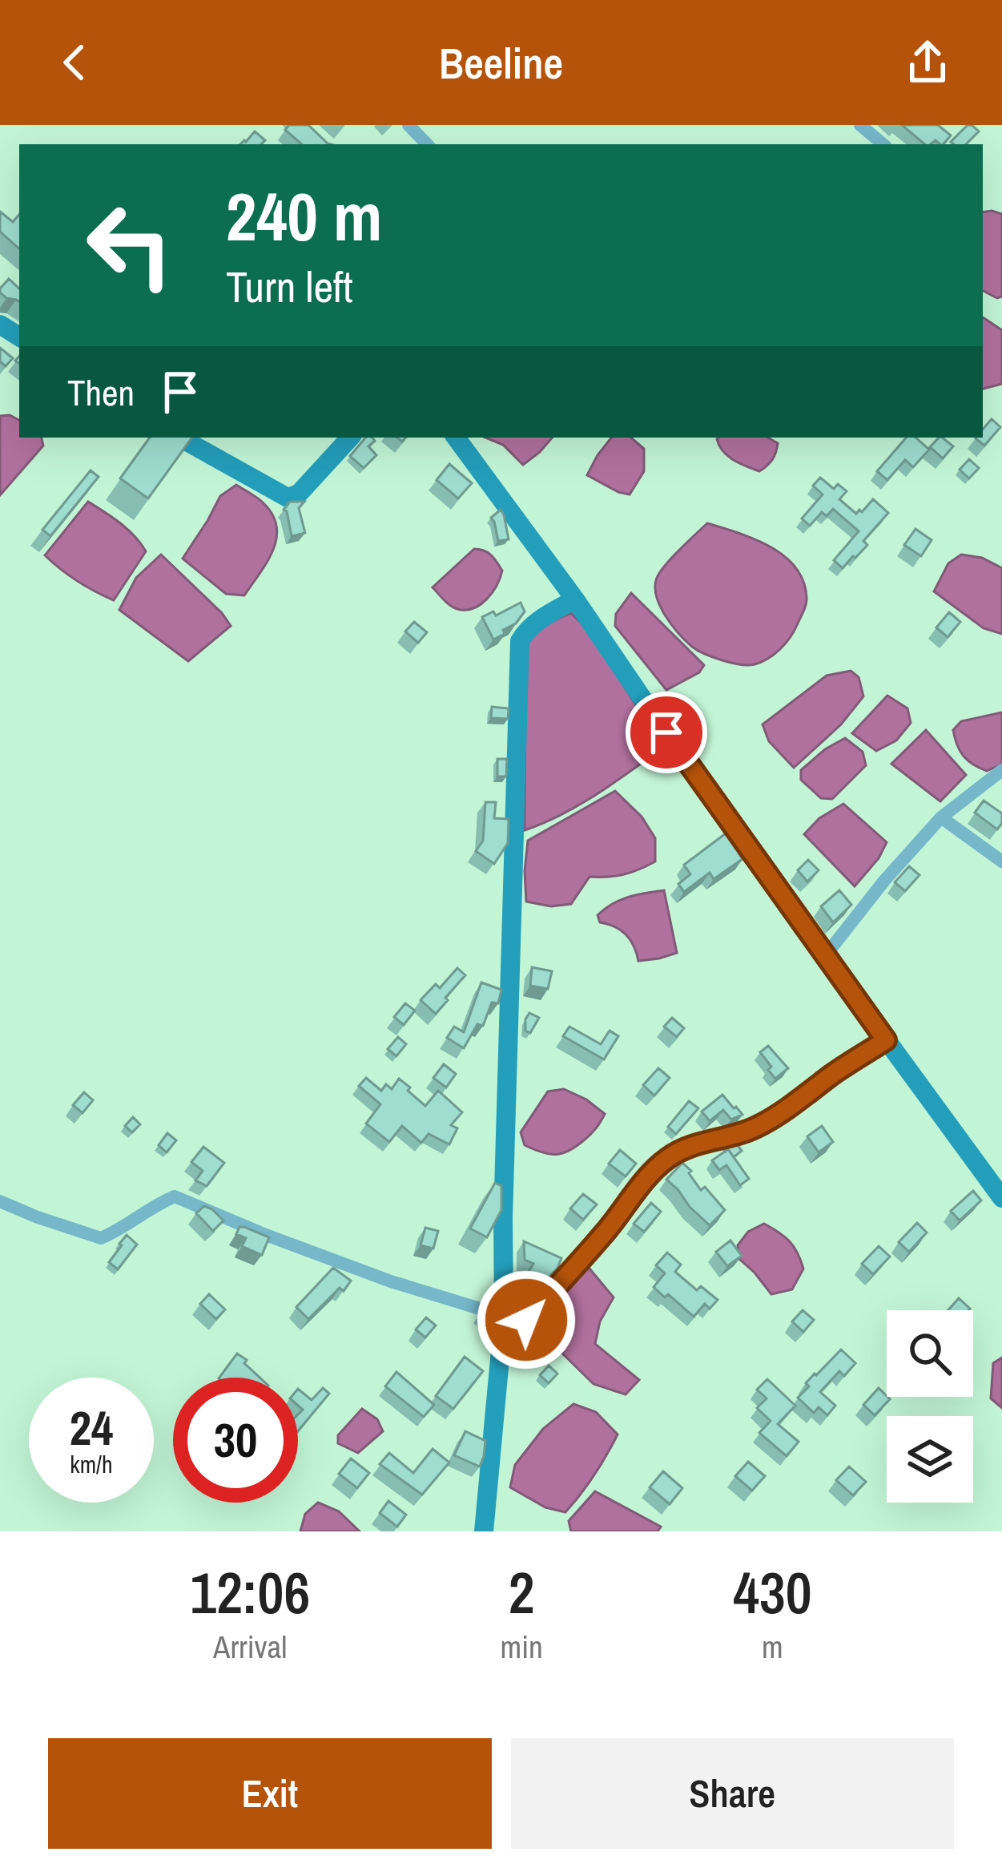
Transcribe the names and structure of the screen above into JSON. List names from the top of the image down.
{
  "page": {
    "header": "Beeline",
    "turn": ["240 m", "Turn left"],
    "then": "Then",
    "speed": "24 km/h",
    "limit": "30",
    "eta": [
      "12:06",
      "Arrival",
      "2",
      "min",
      "430",
      "m"
    ],
    "buttons": ["Exit", "Share"]
  }
}
